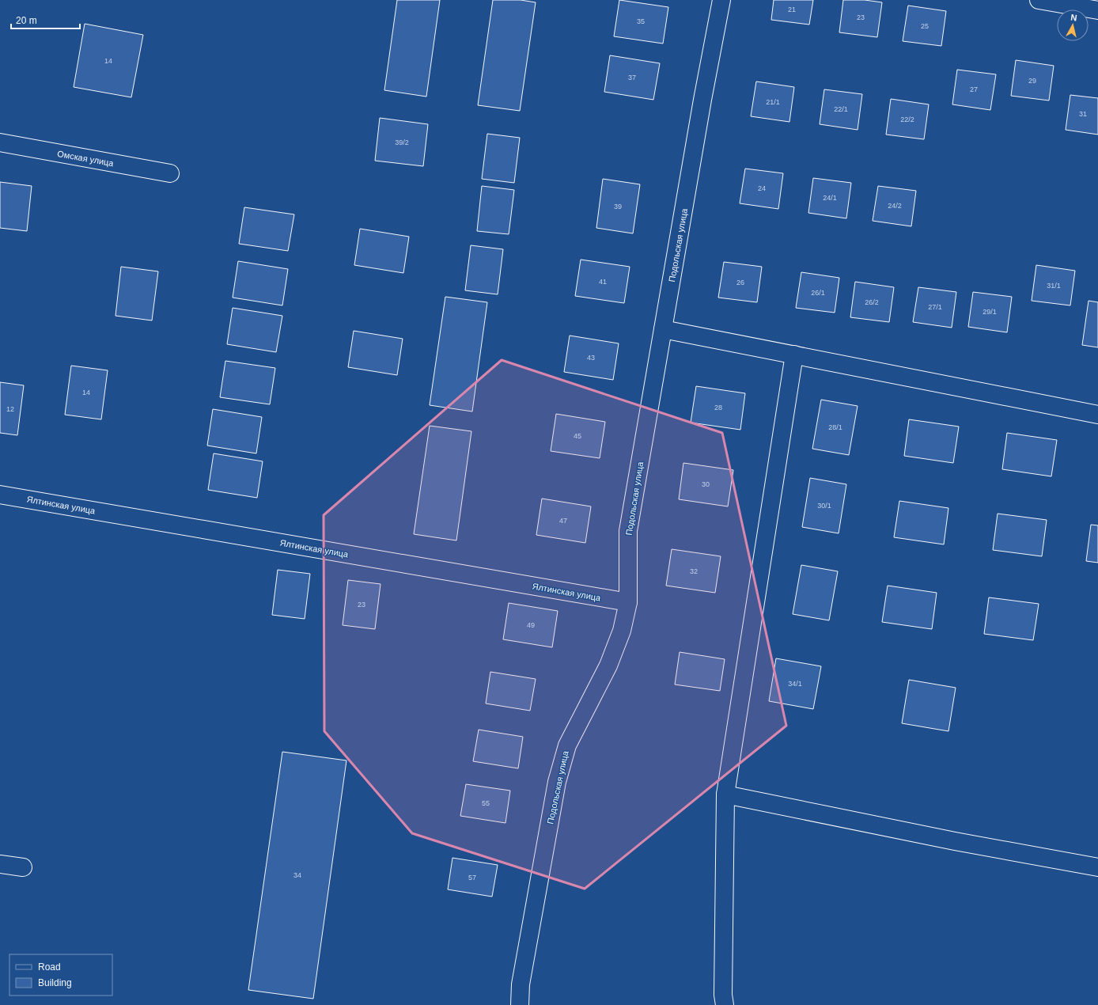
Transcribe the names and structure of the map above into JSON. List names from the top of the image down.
{
  "streets": {
    "street": ["Омская улица", "Подольская улица", "Ялтинская улица"]
  },
  "crossings": [
    ["Подольская улица", "Ялтинская улица"]
  ],
  "house_numbers": [
    "21",
    "23",
    "35",
    "25",
    "14",
    "37",
    "29",
    "27",
    "21/1",
    "22/1",
    "31",
    "22/2",
    "39/2",
    "24",
    "24/1",
    "24/2",
    "39",
    "41",
    "26",
    "31/1",
    "26/1",
    "26/2",
    "27/1",
    "29/1",
    "43",
    "14",
    "28",
    "12",
    "28/1",
    "45",
    "30",
    "30/1",
    "47",
    "32",
    "23",
    "49",
    "34/1",
    "55",
    "34",
    "57"
  ],
  "legend": ["Road", "Building"],
  "scale_bar": "20 m",
  "north": "top"
}
